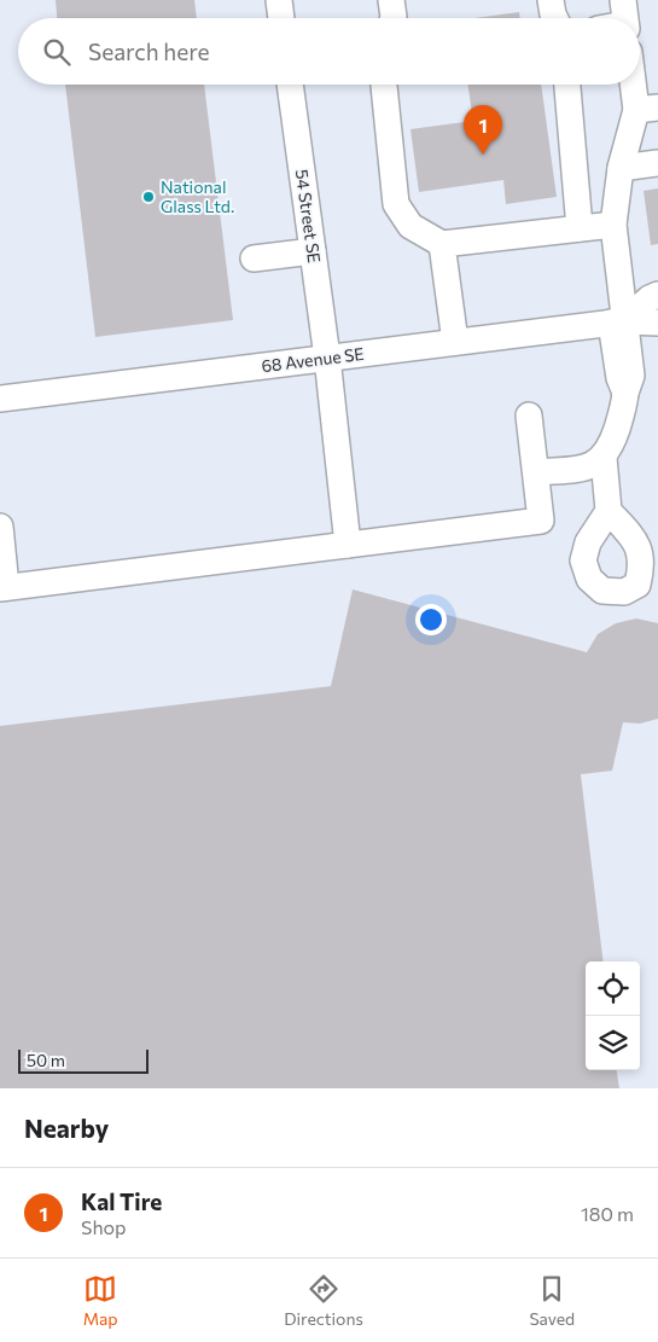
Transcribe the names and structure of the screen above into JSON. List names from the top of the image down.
{
  "streets": {
    "street": ["54 Street SE", "68 Avenue SE"]
  },
  "crossings": [
    ["54 Street SE", "68 Avenue SE"]
  ],
  "places": ["National Glass Ltd."],
  "scale_bar": "50 m",
  "page": {
    "search": "Search here",
    "pins": "1",
    "scale": "50 m",
    "heading": "Nearby",
    "list": [
      {
        "mark": "1",
        "name": "Kal Tire",
        "note": "Shop",
        "value": "180 m"
      }
    ],
    "nav": ["Map", "Directions", "Saved"]
  }
}
